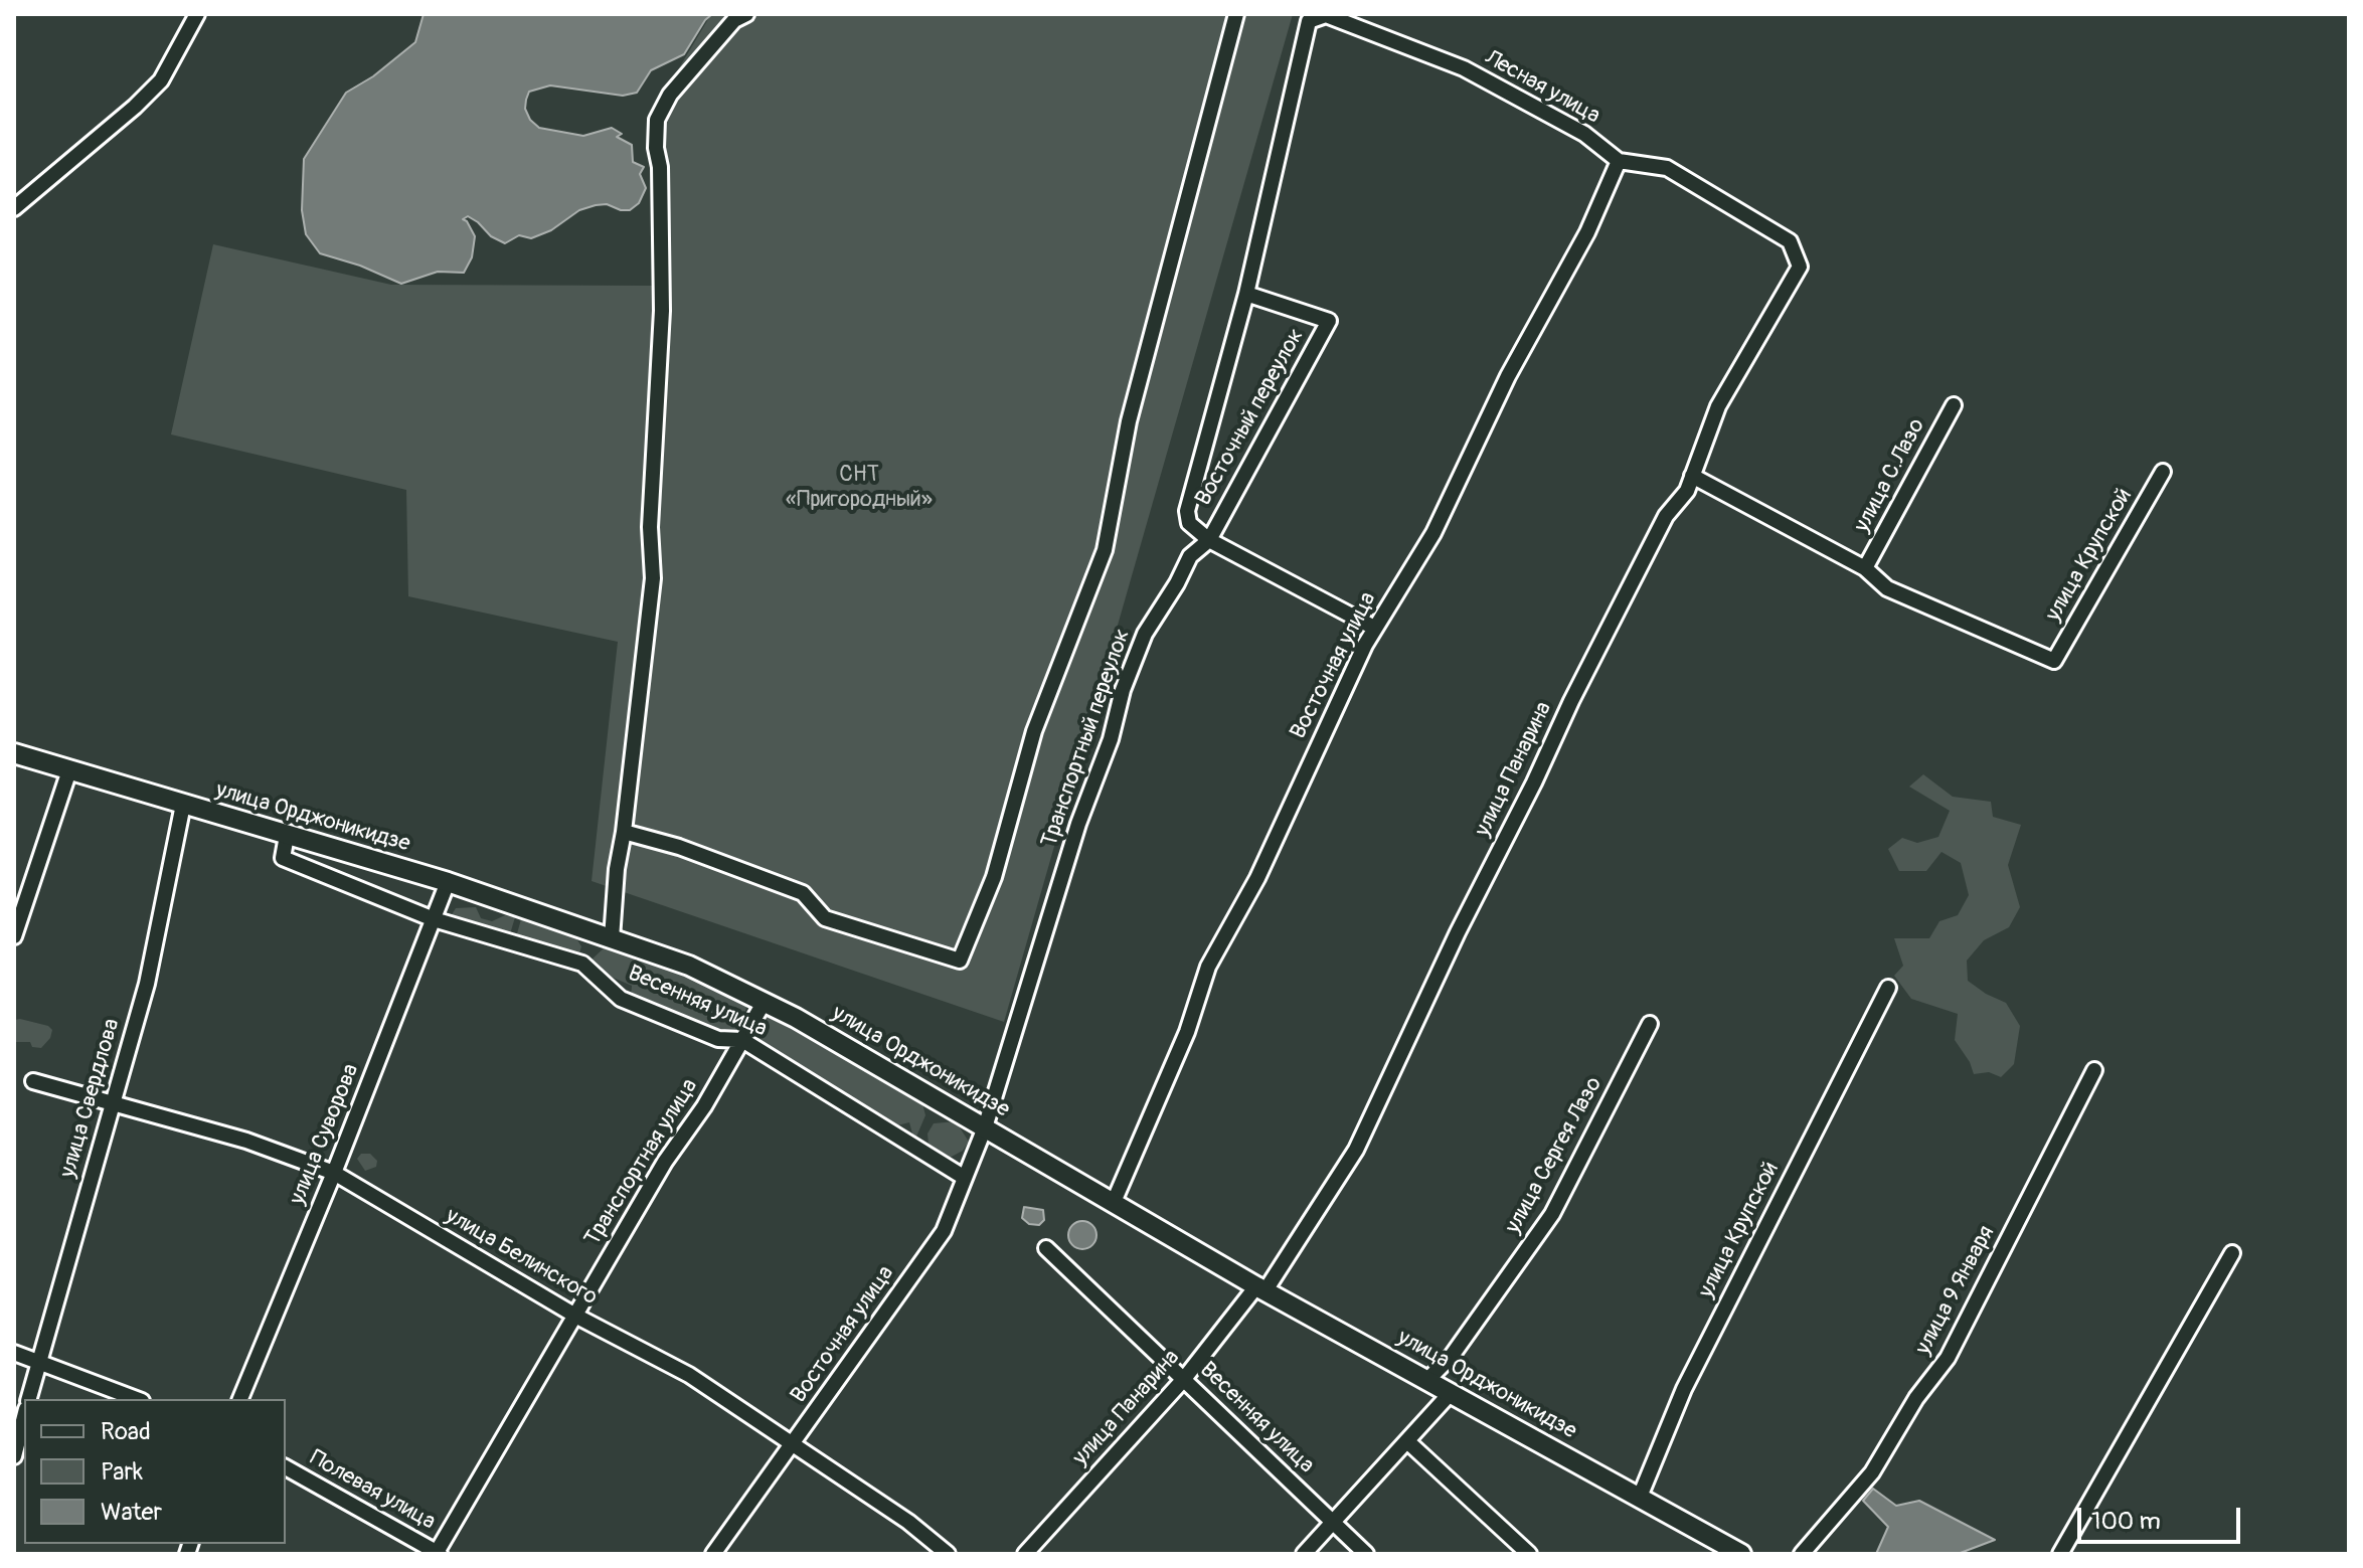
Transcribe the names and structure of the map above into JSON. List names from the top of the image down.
{
  "streets": {
    "main road": ["улица Орджоникидзе"],
    "street": [
      "Лесная улица",
      "Восточный переулок",
      "улица С.Лазо",
      "улица Крупской",
      "Восточная улица",
      "Транспортный переулок",
      "улица Панарина",
      "Весенняя улица",
      "улица Свердлова",
      "улица Суворова",
      "улица Сергея Лазо",
      "Транспортная улица",
      "улица Белинского",
      "улица 9 Января",
      "Полевая улица"
    ]
  },
  "crossings": [
    ["Лесная улица", "Восточная улица"],
    ["Лесная улица", "улица Панарина"],
    ["Восточный переулок", "Восточная улица"],
    ["Восточный переулок", "Транспортный переулок"],
    ["улица С.Лазо", "улица Крупской"],
    ["улица Крупской", "улица Орджоникидзе"],
    ["Восточная улица", "Транспортный переулок"],
    ["Восточная улица", "улица Панарина"],
    ["Восточная улица", "улица Орджоникидзе"],
    ["Восточная улица", "Весенняя улица"],
    ["Восточная улица", "улица Белинского"],
    ["Транспортный переулок", "улица Орджоникидзе"],
    ["улица Панарина", "улица Орджоникидзе"],
    ["улица Панарина", "Весенняя улица"],
    ["улица Орджоникидзе", "Весенняя улица"],
    ["улица Орджоникидзе", "улица Свердлова"],
    ["улица Орджоникидзе", "улица Суворова"],
    ["улица Орджоникидзе", "улица Сергея Лазо"],
    ["улица Орджоникидзе", "Транспортная улица"],
    ["Весенняя улица", "улица Суворова"],
    ["Весенняя улица", "Транспортная улица"],
    ["улица Свердлова", "улица Белинского"],
    ["улица Суворова", "улица Белинского"],
    ["Транспортная улица", "улица Белинского"],
    ["Транспортная улица", "Полевая улица"]
  ],
  "parks": ["СНТ «Пригородный»"],
  "legend": ["Road", "Park", "Water"],
  "scale_bar": "100 m"
}
